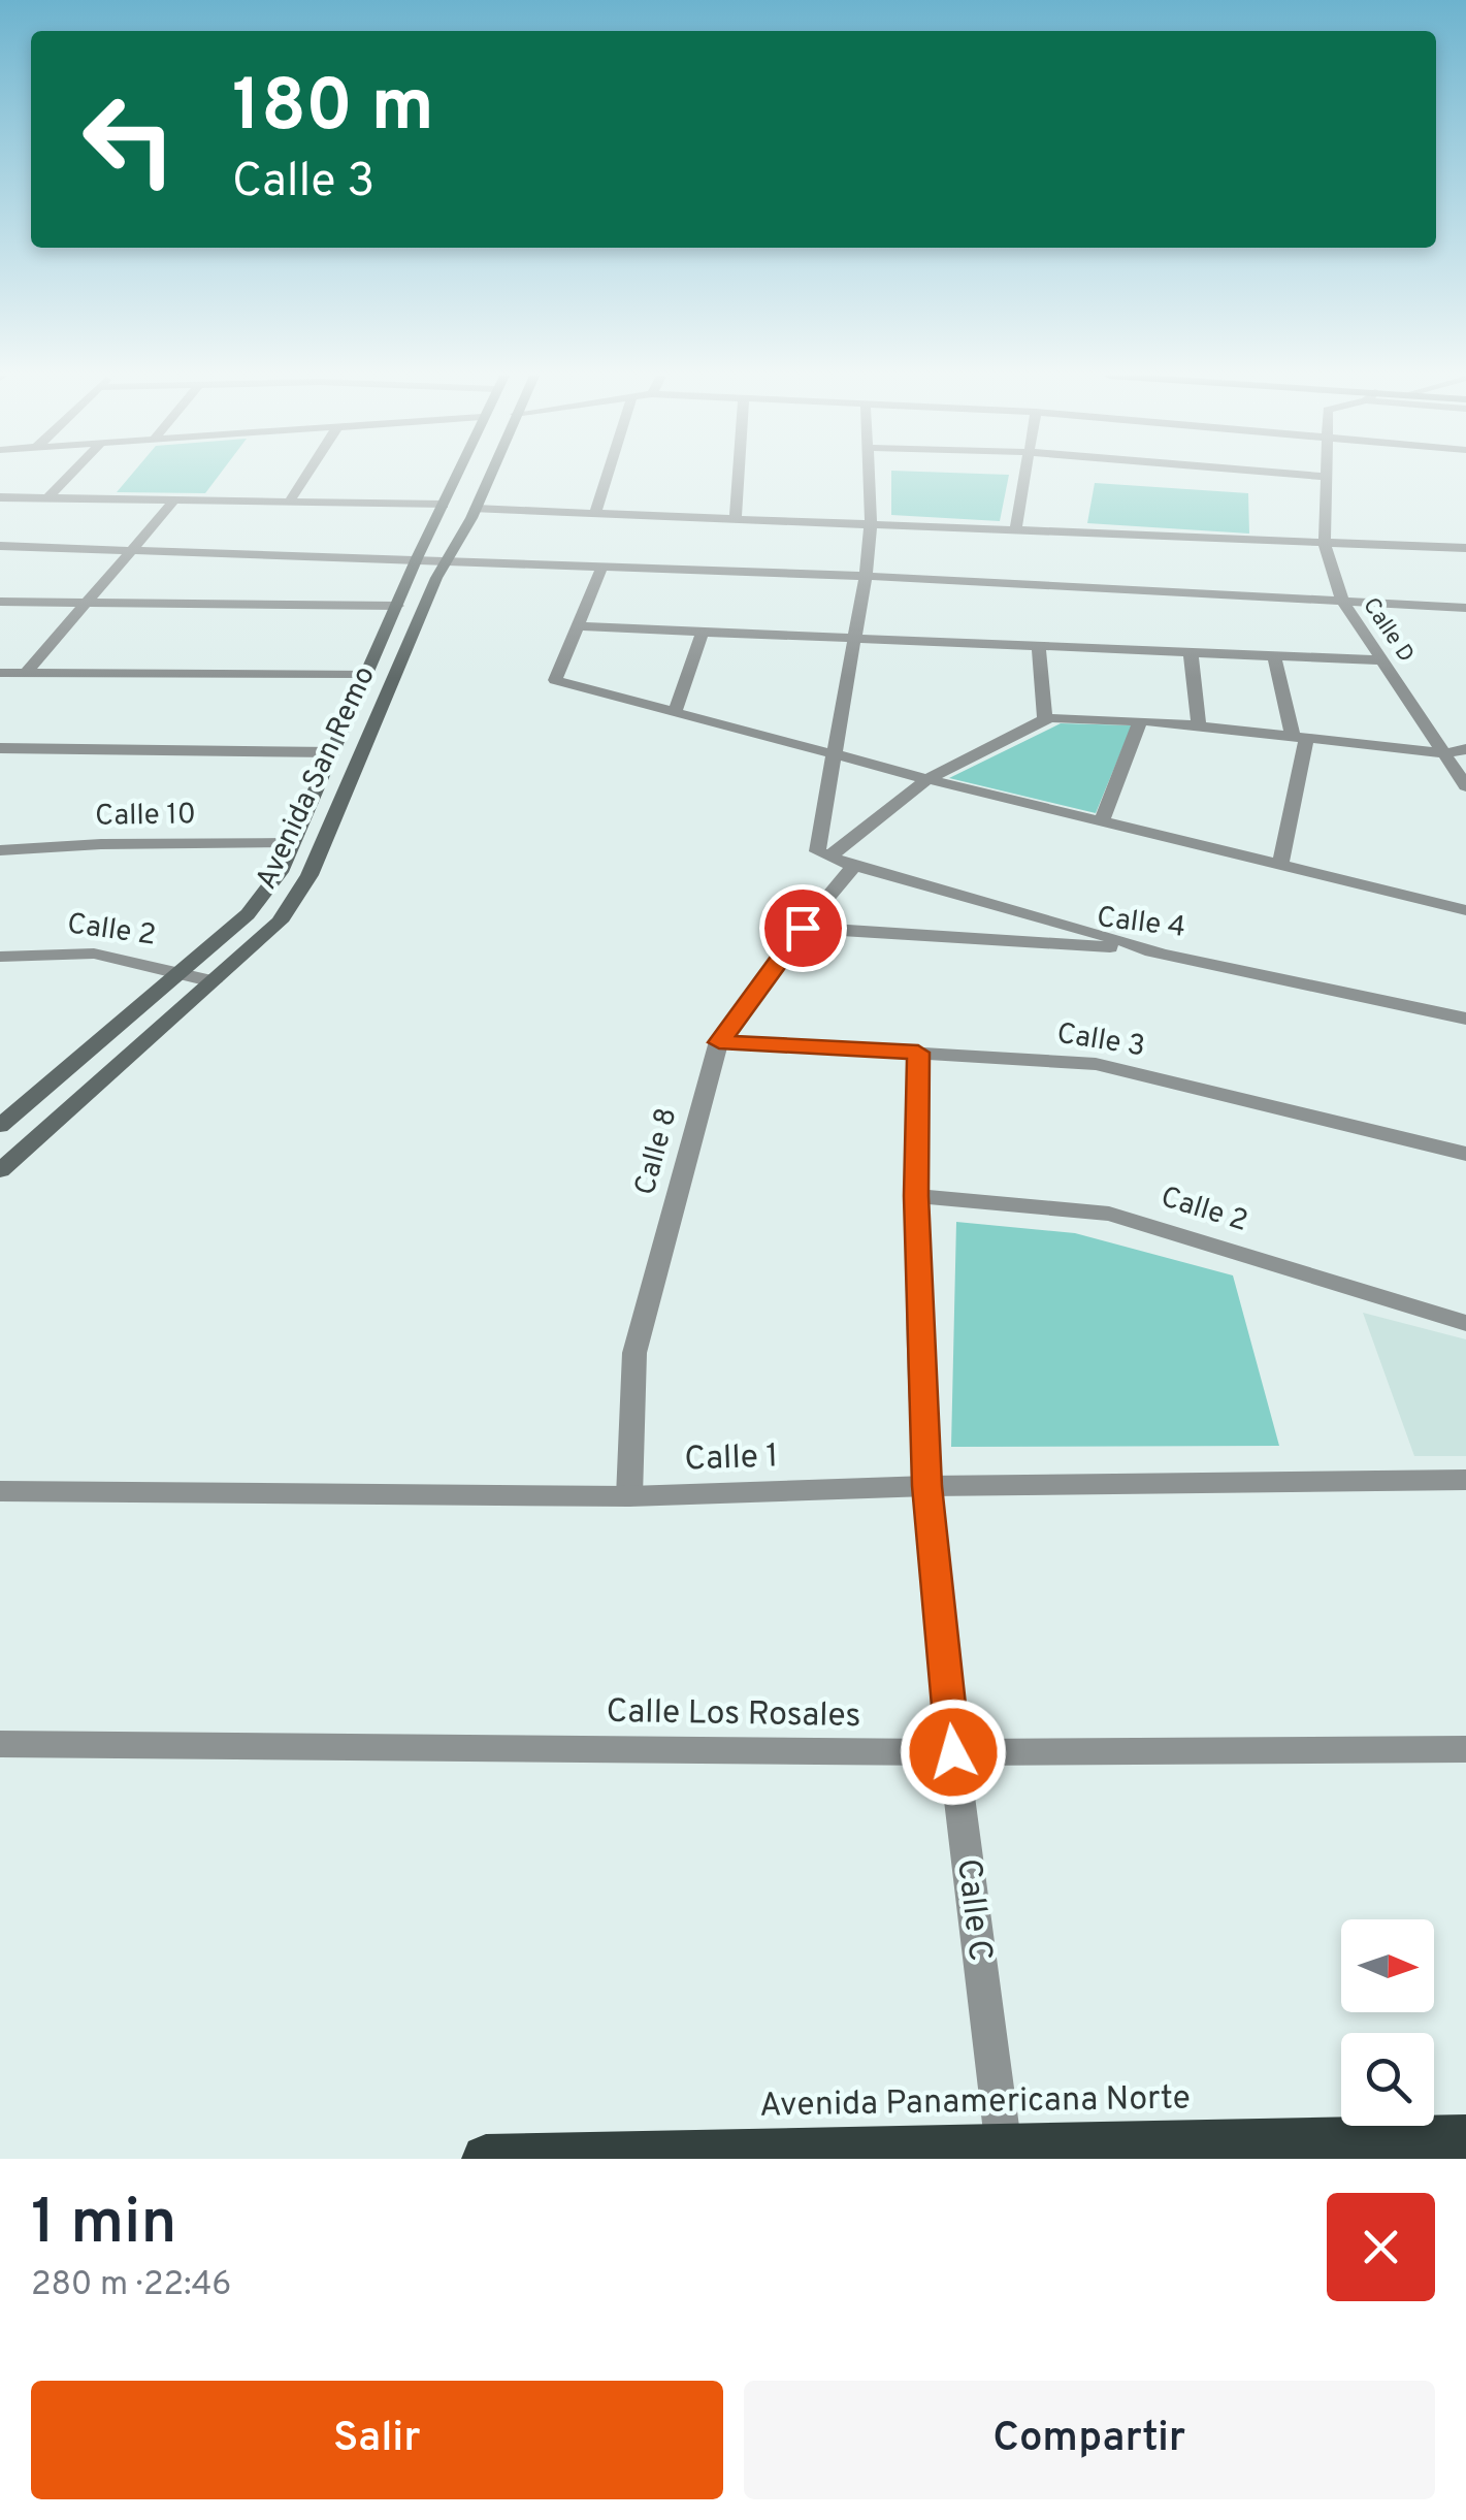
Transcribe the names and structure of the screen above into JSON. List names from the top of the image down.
{
  "streets": {
    "highway": ["Avenida Panamericana Norte"],
    "main road": ["Avenida San Remo"],
    "street": [
      "Calle D",
      "Calle 10",
      "Calle 4",
      "Calle 2",
      "Calle 3",
      "Calle 8",
      "Calle 1",
      "Calle Los Rosales",
      "Calle C"
    ]
  },
  "crossings": [
    ["Avenida San Remo", "Calle 10"],
    ["Avenida San Remo", "Calle 2"],
    ["Calle 4", "Calle 8"],
    ["Calle 2", "Calle C"],
    ["Calle 3", "Calle 8"],
    ["Calle 3", "Calle C"],
    ["Calle 8", "Calle 1"],
    ["Calle 1", "Calle C"],
    ["Calle Los Rosales", "Calle C"],
    ["Calle C", "Avenida Panamericana Norte"]
  ],
  "north": "right",
  "page": {
    "turn": ["180 m", "Calle 3"],
    "heading": ["1 min", "280 m · 22:46"],
    "buttons": ["Salir", "Compartir"]
  }
}
